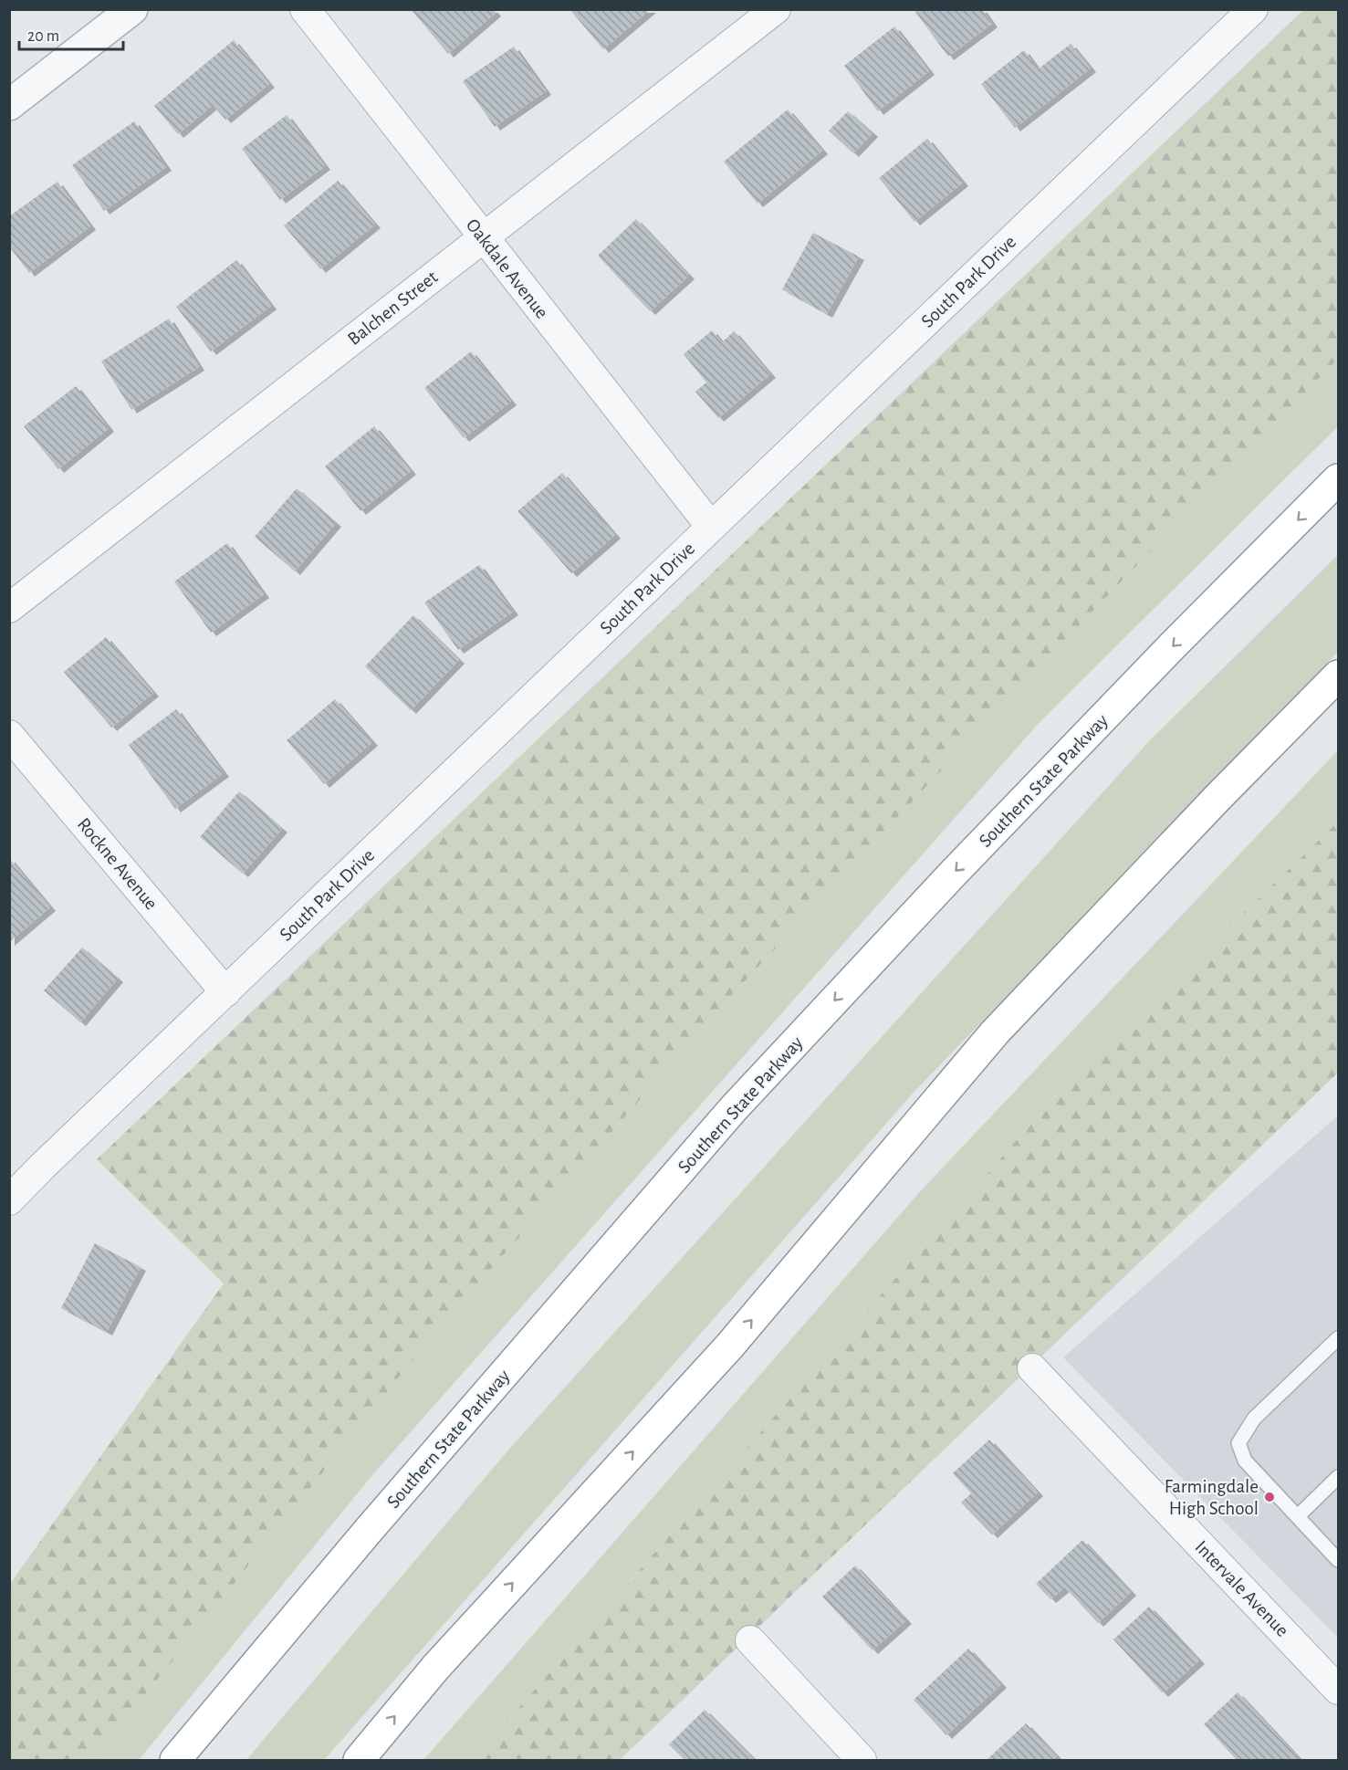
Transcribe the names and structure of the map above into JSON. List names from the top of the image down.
{
  "streets": {
    "highway": ["Southern State Parkway"],
    "street": [
      "Oakdale Avenue",
      "South Park Drive",
      "Balchen Street",
      "Rockne Avenue",
      "Intervale Avenue"
    ]
  },
  "crossings": [
    ["Oakdale Avenue", "South Park Drive"],
    ["Oakdale Avenue", "Balchen Street"],
    ["South Park Drive", "Rockne Avenue"]
  ],
  "places": ["Farmingdale High School"],
  "scale_bar": "20 m"
}
